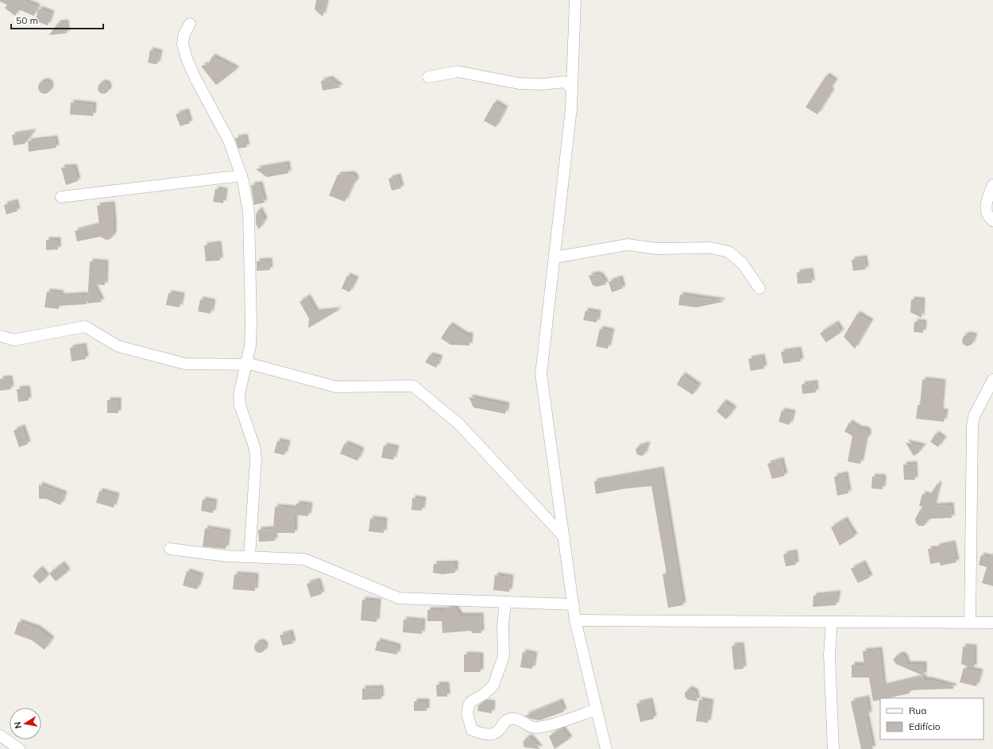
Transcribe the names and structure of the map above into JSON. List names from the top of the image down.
{
  "legend": ["Rua", "Edifício"],
  "scale_bar": "50 m",
  "north": "left"
}
